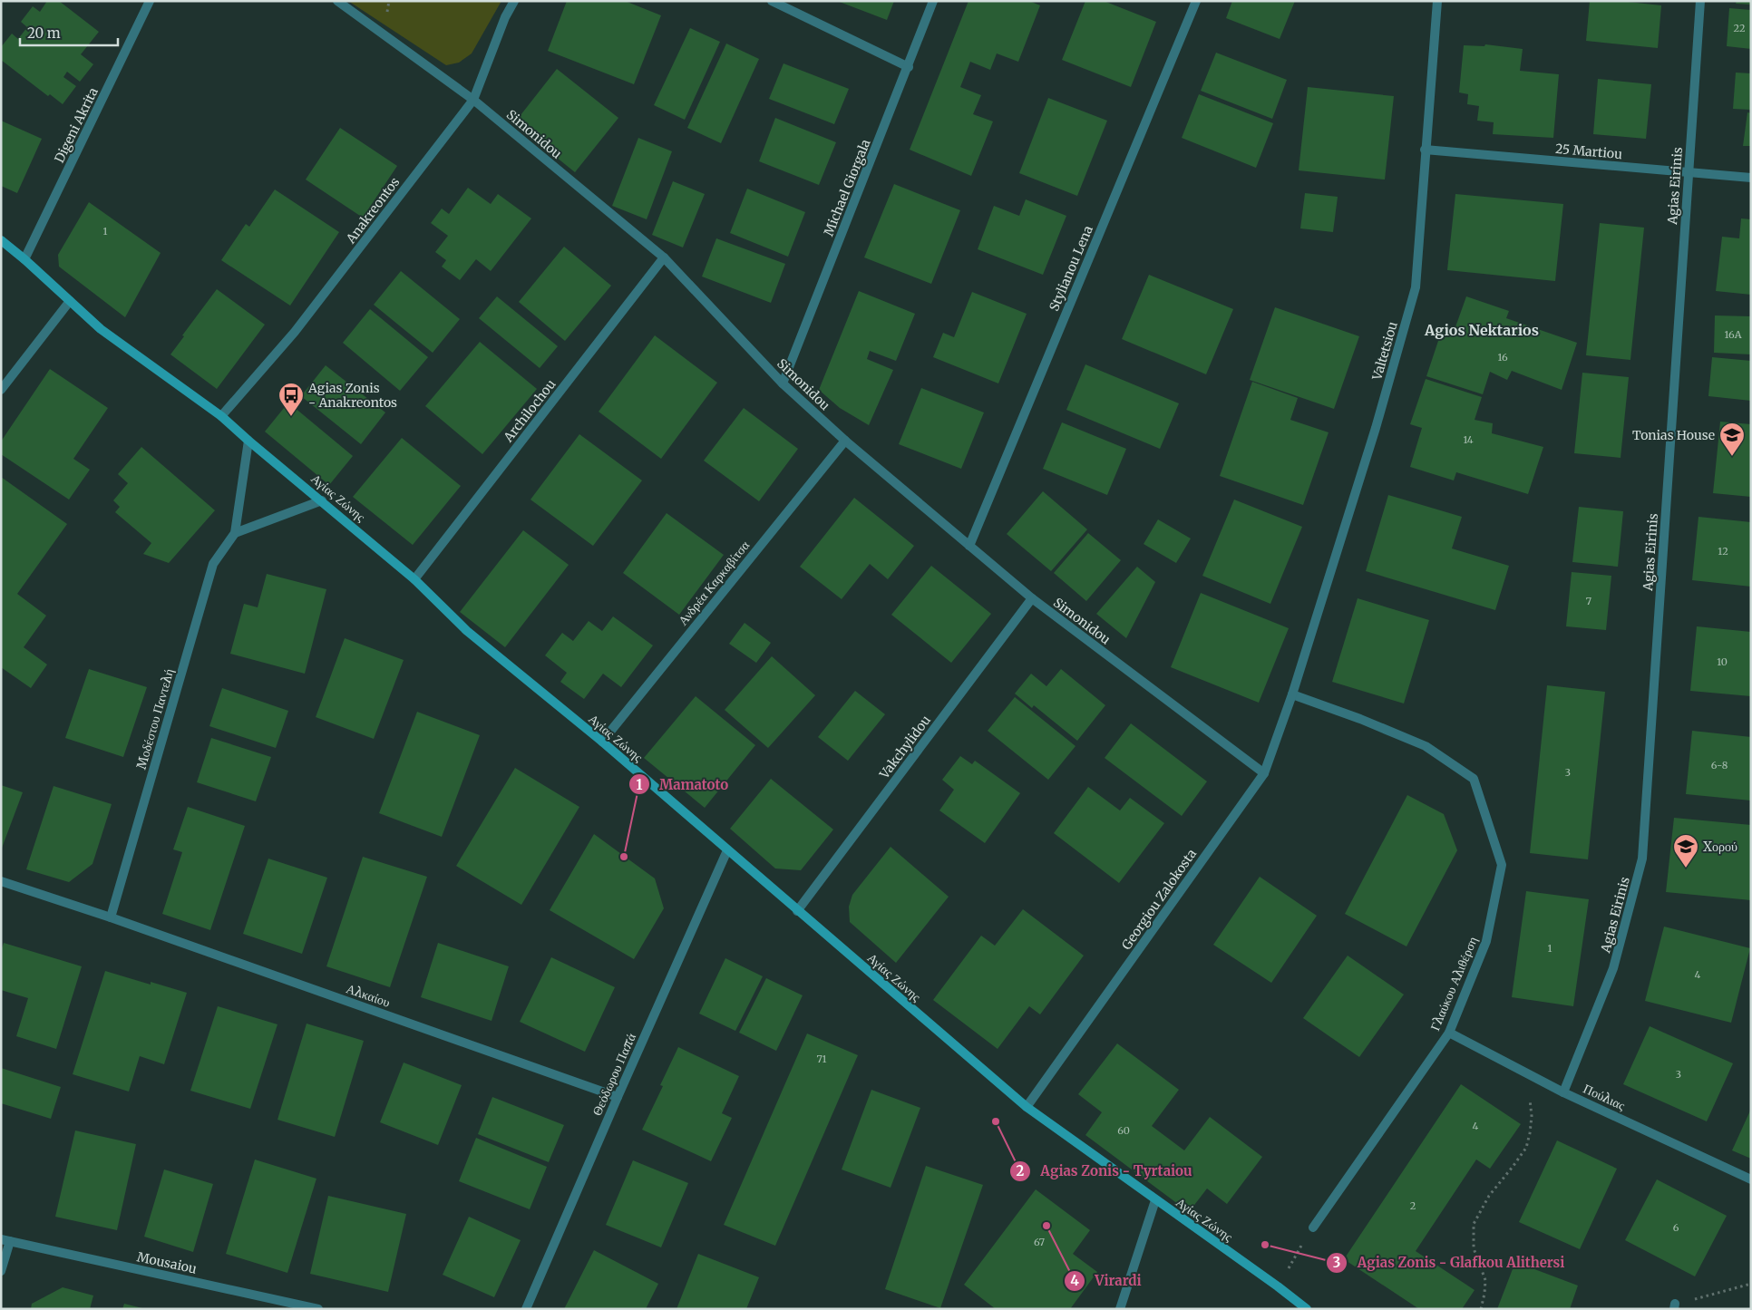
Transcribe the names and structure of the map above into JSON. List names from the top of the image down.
{
  "streets": {
    "main road": ["Αγίας Ζώνης"],
    "street": [
      "Digeni Akrita",
      "Simonidou",
      "25 Martiou",
      "Agias Eirinis",
      "Michael Giorgala",
      "Anakreontos",
      "Stylianou Lena",
      "Valtetsiou",
      "Archilochou",
      "Ανδρέα Καρκαβίτσα",
      "Μοδέστου Παντελή",
      "Vakchylidou",
      "Georgiou Zalokosta",
      "Γλαύκου Αλιθέρση",
      "Αλκαίου",
      "Θεόδωρου Παπά",
      "Πούλιας",
      "Mousaiou"
    ]
  },
  "crossings": [
    ["Digeni Akrita", "Αγίας Ζώνης"],
    ["Simonidou", "Michael Giorgala"],
    ["Simonidou", "Anakreontos"],
    ["Simonidou", "Stylianou Lena"],
    ["Simonidou", "Archilochou"],
    ["Simonidou", "Ανδρέα Καρκαβίτσα"],
    ["Simonidou", "Vakchylidou"],
    ["Simonidou", "Georgiou Zalokosta"],
    ["25 Martiou", "Agias Eirinis"],
    ["25 Martiou", "Valtetsiou"],
    ["Agias Eirinis", "Πούλιας"],
    ["Anakreontos", "Αγίας Ζώνης"],
    ["Valtetsiou", "Georgiou Zalokosta"],
    ["Valtetsiou", "Γλαύκου Αλιθέρση"],
    ["Archilochou", "Αγίας Ζώνης"],
    ["Αγίας Ζώνης", "Ανδρέα Καρκαβίτσα"],
    ["Αγίας Ζώνης", "Μοδέστου Παντελή"],
    ["Αγίας Ζώνης", "Vakchylidou"],
    ["Αγίας Ζώνης", "Georgiou Zalokosta"],
    ["Αγίας Ζώνης", "Θεόδωρου Παπά"],
    ["Μοδέστου Παντελή", "Αλκαίου"],
    ["Georgiou Zalokosta", "Γλαύκου Αλιθέρση"],
    ["Γλαύκου Αλιθέρση", "Πούλιας"],
    ["Αλκαίου", "Θεόδωρου Παπά"]
  ],
  "districts": ["Agios Nektarios"],
  "places": {
    "bus stop": ["Agias Zonis - Anakreontos"],
    "school or university": ["Tonias House", "Χορού"],
    "other": [
      "Mamatoto",
      "Agias Zonis - Tyrtaiou",
      "Virardi",
      "Agias Zonis - Glafkou Alithersi"
    ]
  },
  "house_numbers": [
    "22",
    "1",
    "16A",
    "16",
    "14",
    "12",
    "7",
    "10",
    "6-8",
    "3",
    "1",
    "4",
    "71",
    "3",
    "4",
    "60",
    "2",
    "6",
    "67"
  ],
  "scale_bar": "20 m"
}
